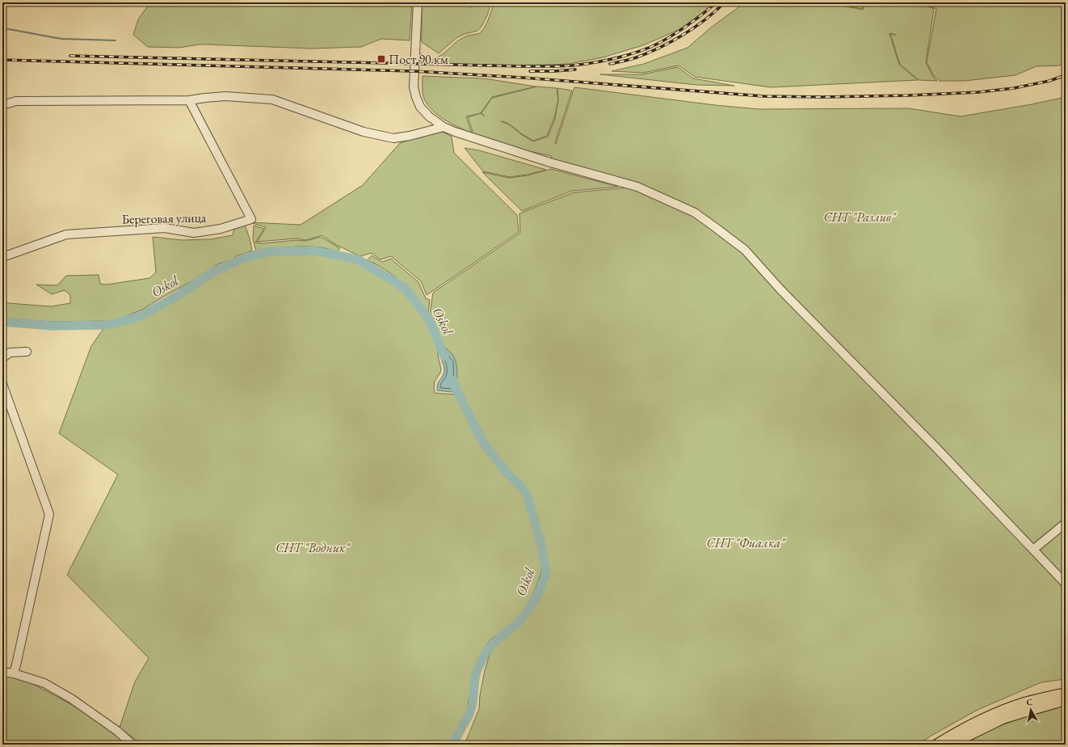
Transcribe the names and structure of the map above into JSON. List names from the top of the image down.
{
  "streets": {
    "street": ["Береговая улица"]
  },
  "water": ["Oskol"],
  "parks": ["СНТ \"Разлив\"", "СНТ \"Фиалка\"", "СНТ \"Водник\""],
  "places": {
    "transit": ["Пост 90 км"]
  },
  "north": "top"
}
